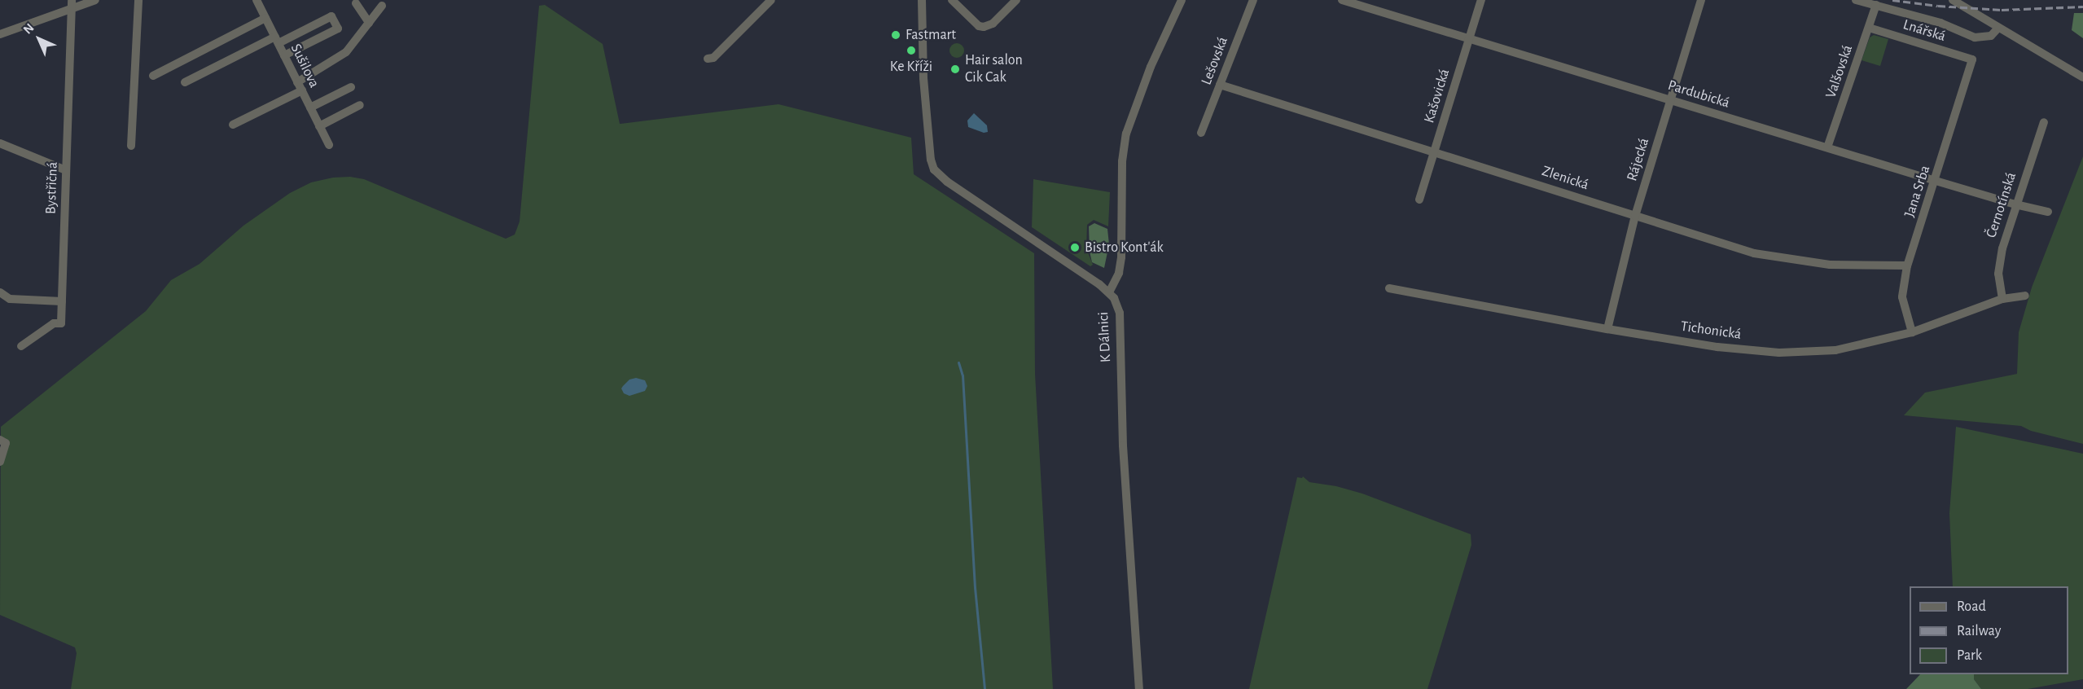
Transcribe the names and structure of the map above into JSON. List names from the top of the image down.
{
  "streets": {
    "street": [
      "Lnářská",
      "Lešovská",
      "Sušilova",
      "Valšovská",
      "Pardubická",
      "Kašovická",
      "Rájecká",
      "Zlenická",
      "Bystřičná",
      "Jana Srba",
      "Černotínská",
      "Tichonická",
      "K Dálnici"
    ]
  },
  "crossings": [
    ["Lnářská", "Valšovská"],
    ["Lnářská", "Jana Srba"],
    ["Lešovská", "Zlenická"],
    ["Valšovská", "Pardubická"],
    ["Pardubická", "Kašovická"],
    ["Pardubická", "Rájecká"],
    ["Pardubická", "Jana Srba"],
    ["Pardubická", "Černotínská"],
    ["Kašovická", "Zlenická"],
    ["Rájecká", "Zlenická"],
    ["Rájecká", "Tichonická"],
    ["Zlenická", "Jana Srba"],
    ["Jana Srba", "Tichonická"],
    ["Černotínská", "Tichonická"]
  ],
  "places": [
    "Fastmart",
    "Ke Kříži",
    "Hair salon Cik Cak",
    "Bistro Kont'ák"
  ],
  "legend": ["Road", "Railway", "Park"],
  "north": "top left"
}
